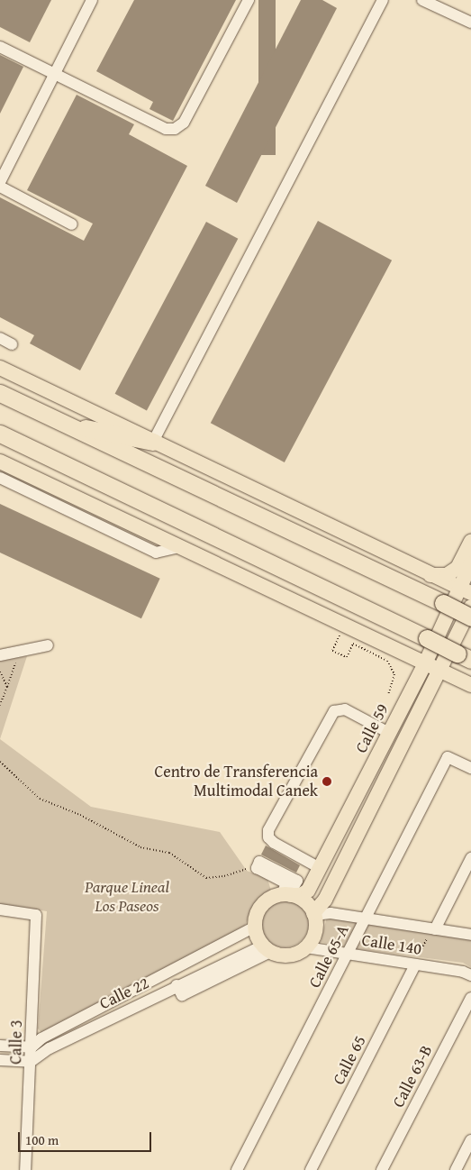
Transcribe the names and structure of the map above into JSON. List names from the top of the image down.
{
  "streets": {
    "main road": ["Calle 59"],
    "street": [
      "Calle 140",
      "Calle 65-A",
      "Calle 22",
      "Calle 3",
      "Calle 65",
      "Calle 63-B"
    ]
  },
  "crossings": [
    ["Calle 59", "Calle 140"],
    ["Calle 59", "Calle 22"],
    ["Calle 140", "Calle 65-A"],
    ["Calle 140", "Calle 22"],
    ["Calle 140", "Calle 65"],
    ["Calle 22", "Calle 3"]
  ],
  "parks": ["Parque Lineal Los Paseos"],
  "places": ["Centro de Transferencia Multimodal Canek"],
  "scale_bar": "100 m"
}
